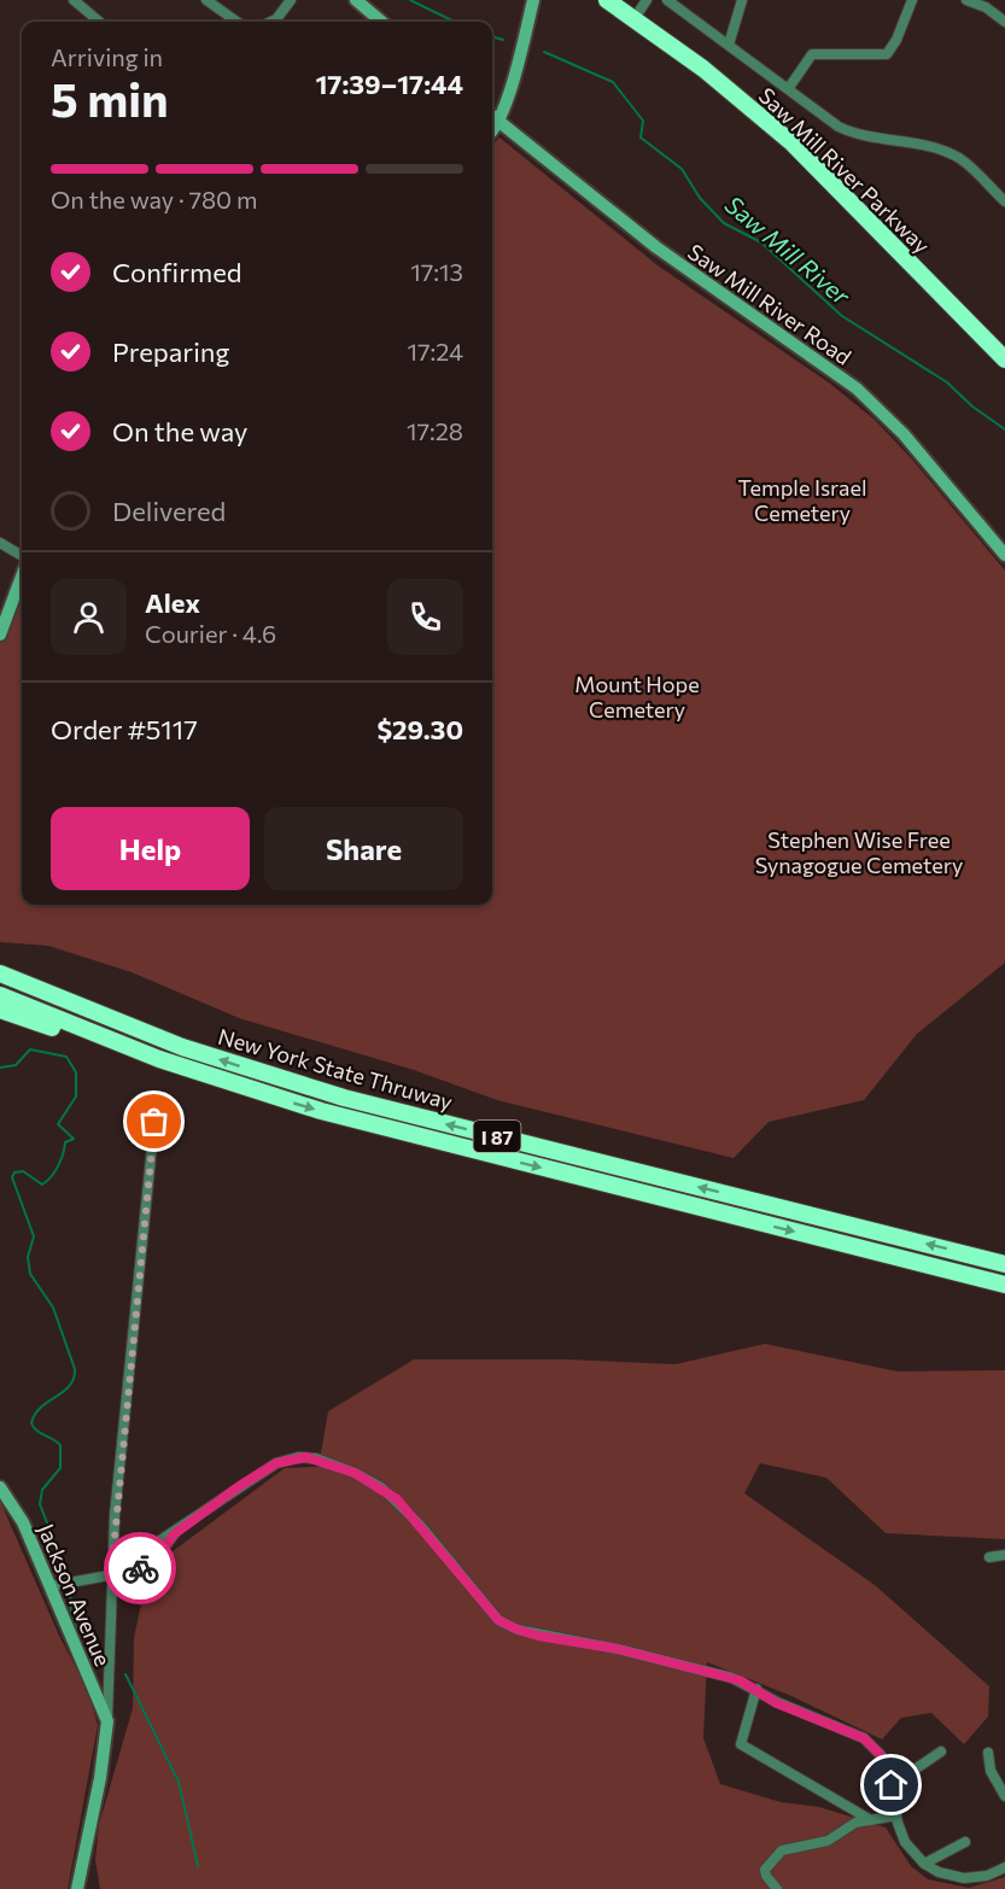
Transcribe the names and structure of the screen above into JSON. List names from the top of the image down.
{
  "streets": {
    "highway": ["Saw Mill River Parkway", "New York State Thruway", "I 87"],
    "main road": ["Saw Mill River Road", "Jackson Avenue"]
  },
  "water": ["Saw Mill River"],
  "parks": ["Temple Israel Cemetery", "Mount Hope Cemetery", "Stephen Wise Free Synagogue Cemetery"],
  "page": {
    "heading": ["5 min", "Arriving in", "17:39–17:44"],
    "panel": [
      "Alex",
      "Courier · 4.6",
      "Order #5117",
      "$29.30"
    ],
    "bar": "On the way · 780 m",
    "list": [
      ["Confirmed", "17:13"],
      ["Preparing", "17:24"],
      ["On the way", "17:28"],
      "Delivered"
    ],
    "buttons": ["Help", "Share"]
  }
}
